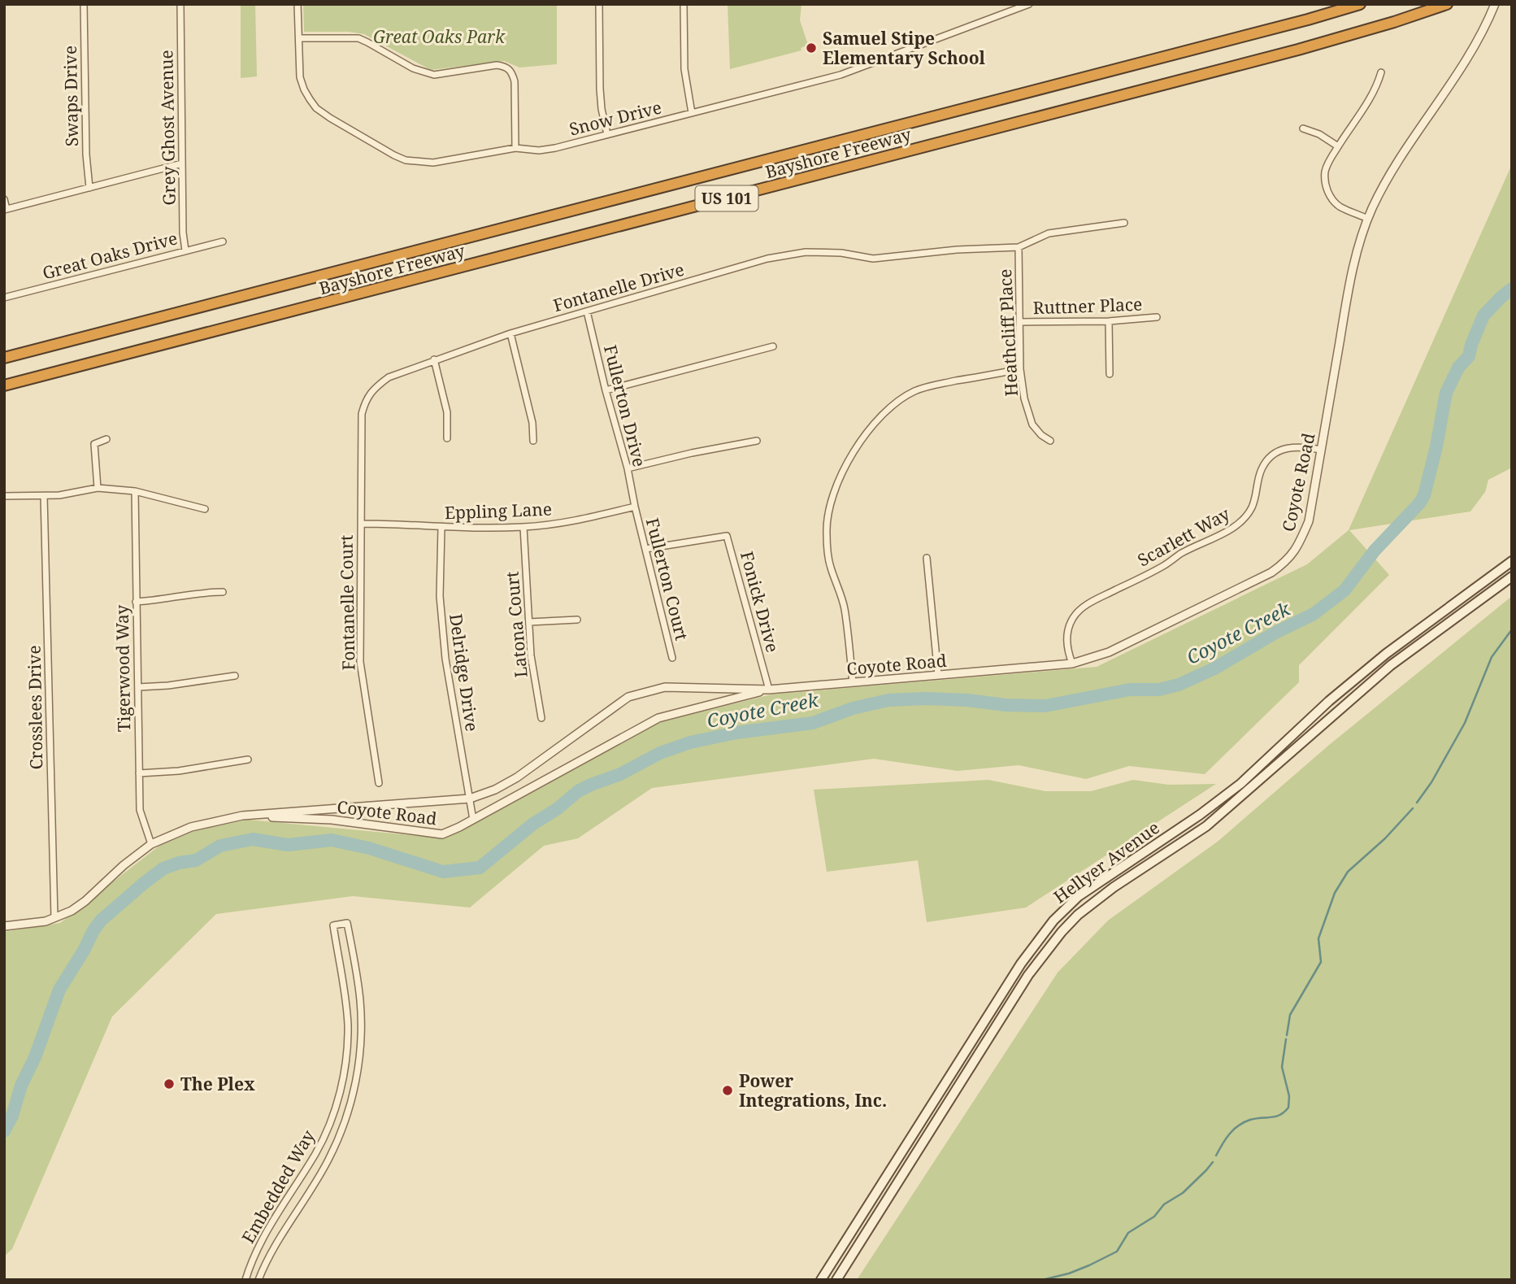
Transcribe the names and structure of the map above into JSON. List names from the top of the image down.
{
  "streets": {
    "highway": ["Bayshore Freeway", "US 101"],
    "main road": ["Hellyer Avenue"],
    "street": [
      "Swaps Drive",
      "Snow Drive",
      "Grey Ghost Avenue",
      "Great Oaks Drive",
      "Fontanelle Drive",
      "Ruttner Place",
      "Heathcliff Place",
      "Fullerton Drive",
      "Coyote Road",
      "Eppling Lane",
      "Scarlett Way",
      "Fullerton Court",
      "Fonick Drive",
      "Fontanelle Court",
      "Latona Court",
      "Tigerwood Way",
      "Delridge Drive",
      "Crosslees Drive",
      "Embedded Way"
    ]
  },
  "crossings": [
    ["Grey Ghost Avenue", "Great Oaks Drive"],
    ["Fontanelle Drive", "Heathcliff Place"],
    ["Fontanelle Drive", "Fullerton Drive"],
    ["Fontanelle Drive", "Eppling Lane"],
    ["Fontanelle Drive", "Fontanelle Court"],
    ["Ruttner Place", "Heathcliff Place"],
    ["Fullerton Drive", "Eppling Lane"],
    ["Fullerton Drive", "Fullerton Court"],
    ["Coyote Road", "Scarlett Way"],
    ["Coyote Road", "Fonick Drive"],
    ["Coyote Road", "Tigerwood Way"],
    ["Coyote Road", "Delridge Drive"],
    ["Coyote Road", "Crosslees Drive"],
    ["Eppling Lane", "Fullerton Court"],
    ["Eppling Lane", "Fontanelle Court"],
    ["Eppling Lane", "Latona Court"],
    ["Eppling Lane", "Delridge Drive"],
    ["Fullerton Court", "Fonick Drive"]
  ],
  "water": ["Coyote Creek"],
  "parks": ["Great Oaks Park"],
  "places": ["Samuel Stipe Elementary School", "The Plex", "Power Integrations, Inc."]
}
